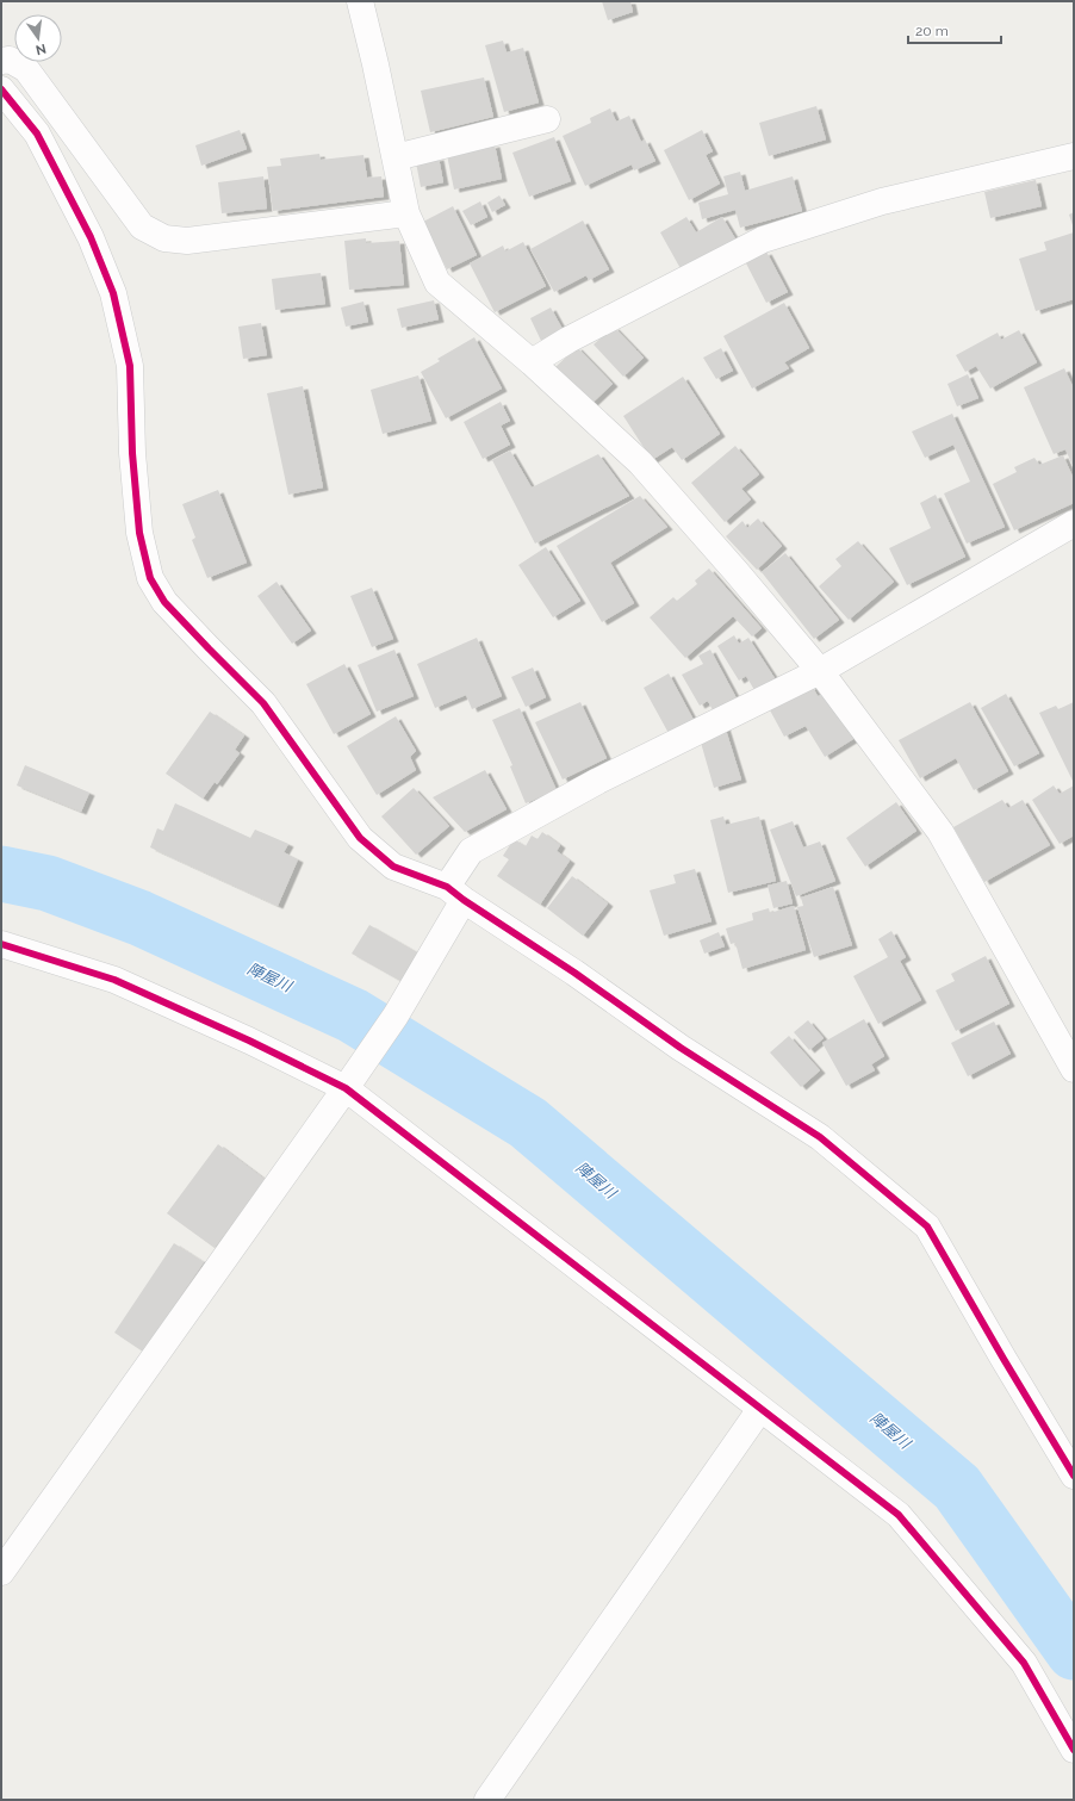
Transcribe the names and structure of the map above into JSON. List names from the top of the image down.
{
  "water": ["陣屋川"],
  "scale_bar": "20 m",
  "north": "bottom"
}
